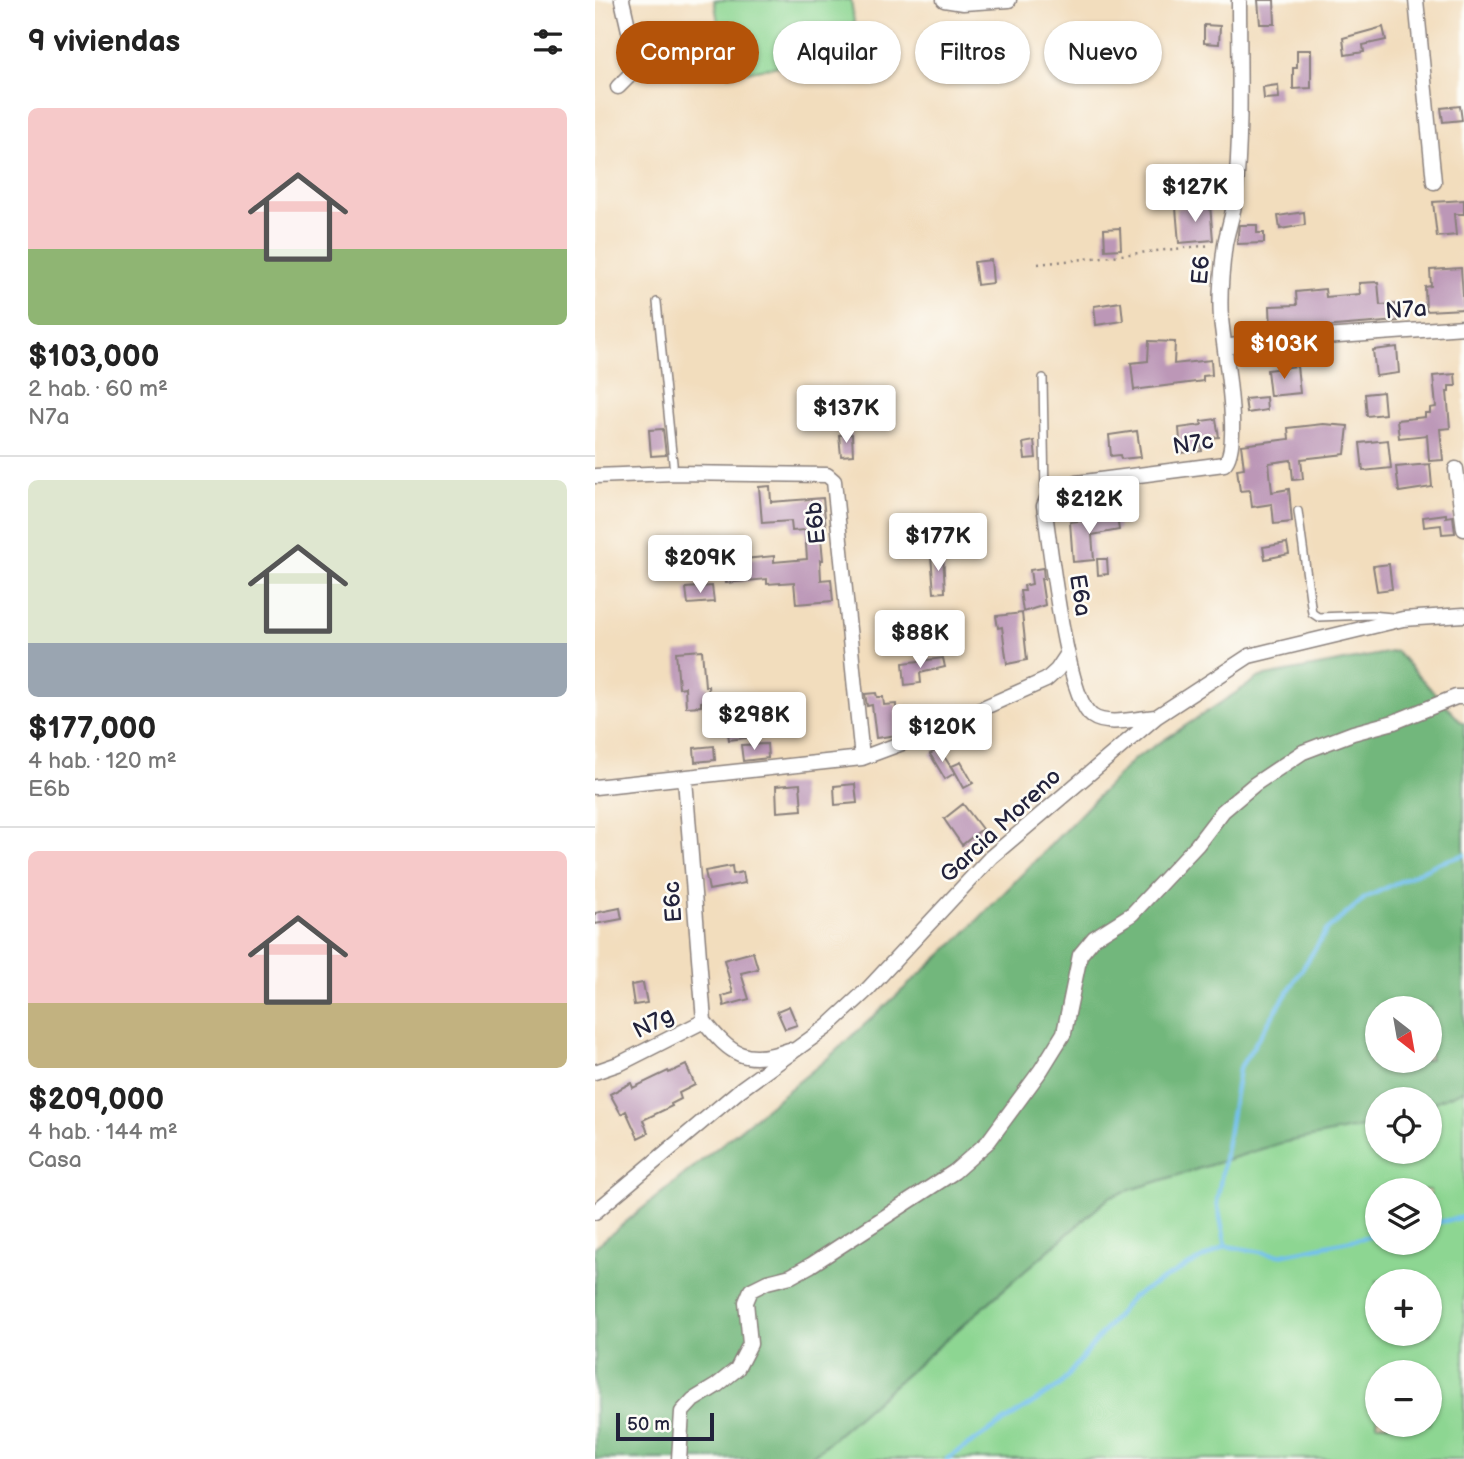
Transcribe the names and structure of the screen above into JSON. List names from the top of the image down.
{
  "streets": {
    "street": [
      "E6",
      "N7a",
      "N7c",
      "E6b",
      "E6a",
      "Garcia Moreno",
      "E6c",
      "N7g"
    ]
  },
  "crossings": [
    ["E6", "N7a"],
    ["E6", "N7c"],
    ["N7c", "E6a"],
    ["E6a", "Garcia Moreno"],
    ["Garcia Moreno", "N7g"],
    ["E6c", "N7g"]
  ],
  "scale_bar": "50 m",
  "north": "bottom right",
  "page": {
    "heading": "9 viviendas",
    "chip": [
      "Comprar",
      "Alquilar",
      "Filtros",
      "Nuevo"
    ],
    "list": [
      {
        "name": "$103,000",
        "note": "2 hab. · 60 m² · N7a"
      },
      {
        "name": "$177,000",
        "note": "4 hab. · 120 m² · E6b"
      },
      {
        "name": "$209,000",
        "note": "4 hab. · 144 m² · Casa"
      }
    ],
    "price": [
      "$127K",
      "$103K",
      "$137K",
      "$212K",
      "$177K",
      "$209K",
      "$88K",
      "$298K",
      "$120K"
    ],
    "map_buttons": ["+", "−"],
    "scale": "50 m"
  }
}
